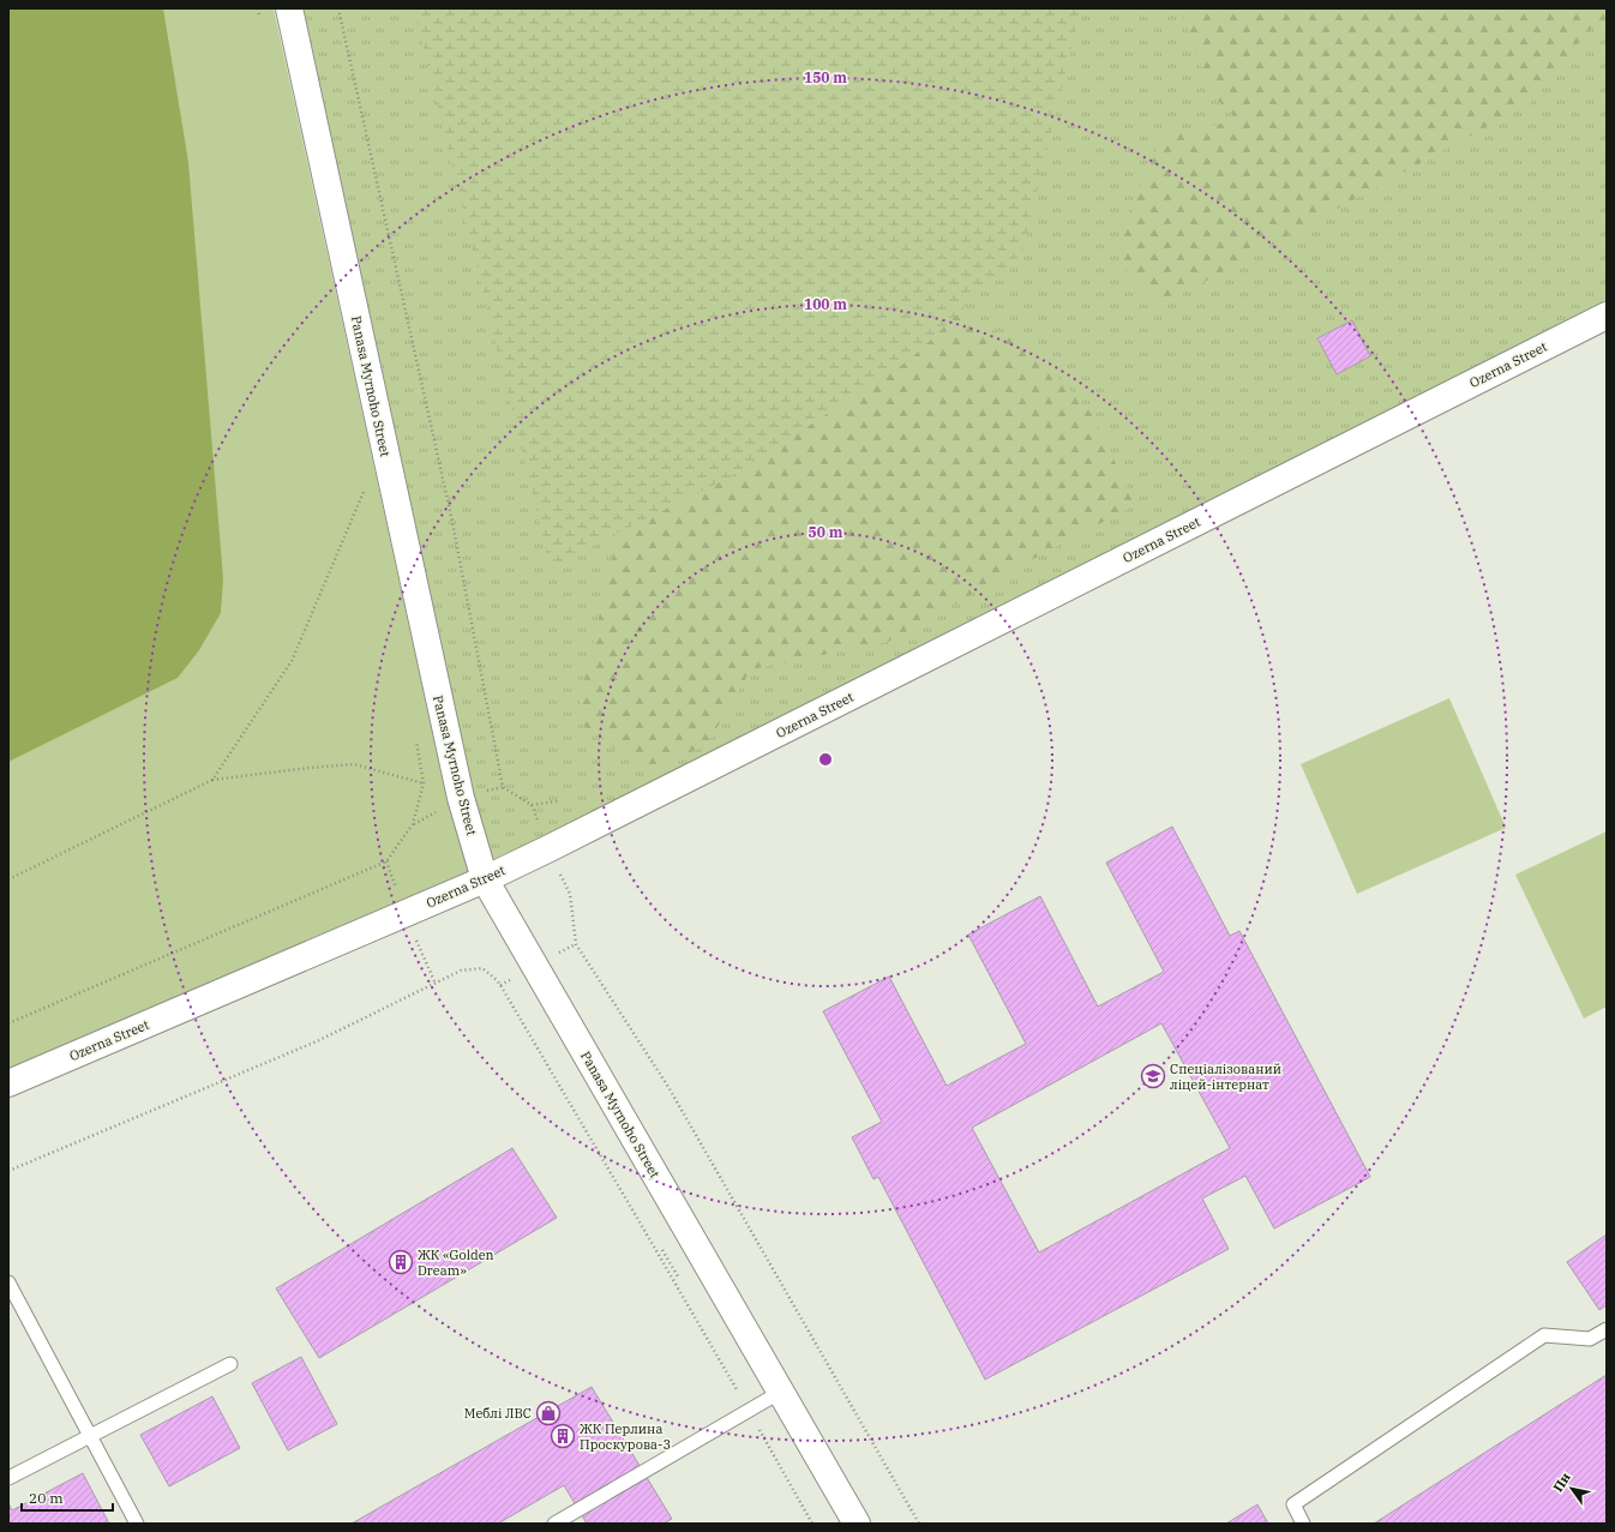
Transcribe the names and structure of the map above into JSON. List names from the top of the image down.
{
  "streets": {
    "street": ["Ozerna Street", "Panasa Myrnoho Street"]
  },
  "crossings": [
    ["Ozerna Street", "Panasa Myrnoho Street"]
  ],
  "places": {
    "school or university": ["Спеціалізований ліцей-інтернат"],
    "building": ["ЖК «Golden Dream»", "ЖК Перлина Проскурова-3"],
    "shop": ["Меблі ЛВС"]
  },
  "scale_bar": "20 m",
  "north": "top left",
  "rings": ["150 m", "100 m", "50 m"]
}
